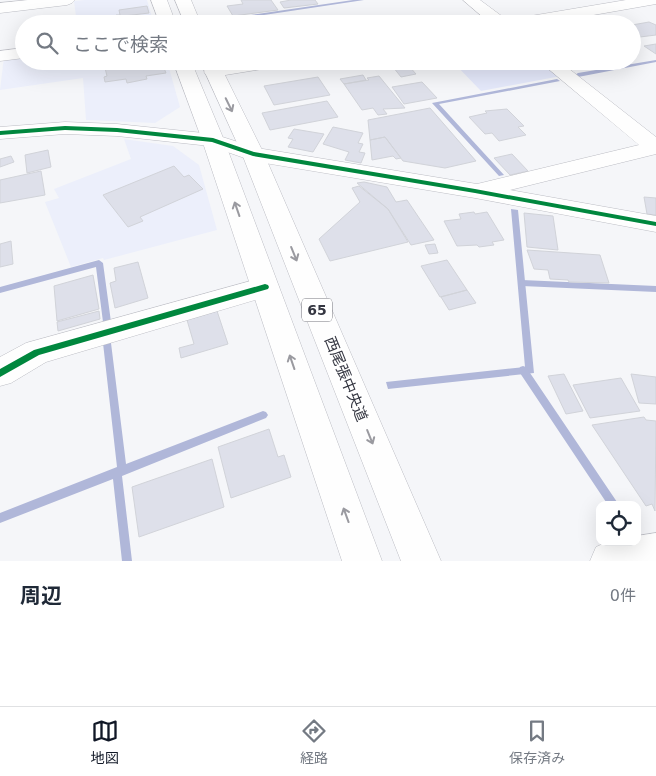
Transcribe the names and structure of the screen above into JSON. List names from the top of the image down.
{
  "streets": {
    "street": ["65", "西尾張中央道"]
  },
  "page": {
    "search": "ここで検索",
    "heading": ["周辺", "0件"],
    "nav": ["地図", "経路", "保存済み"]
  }
}
